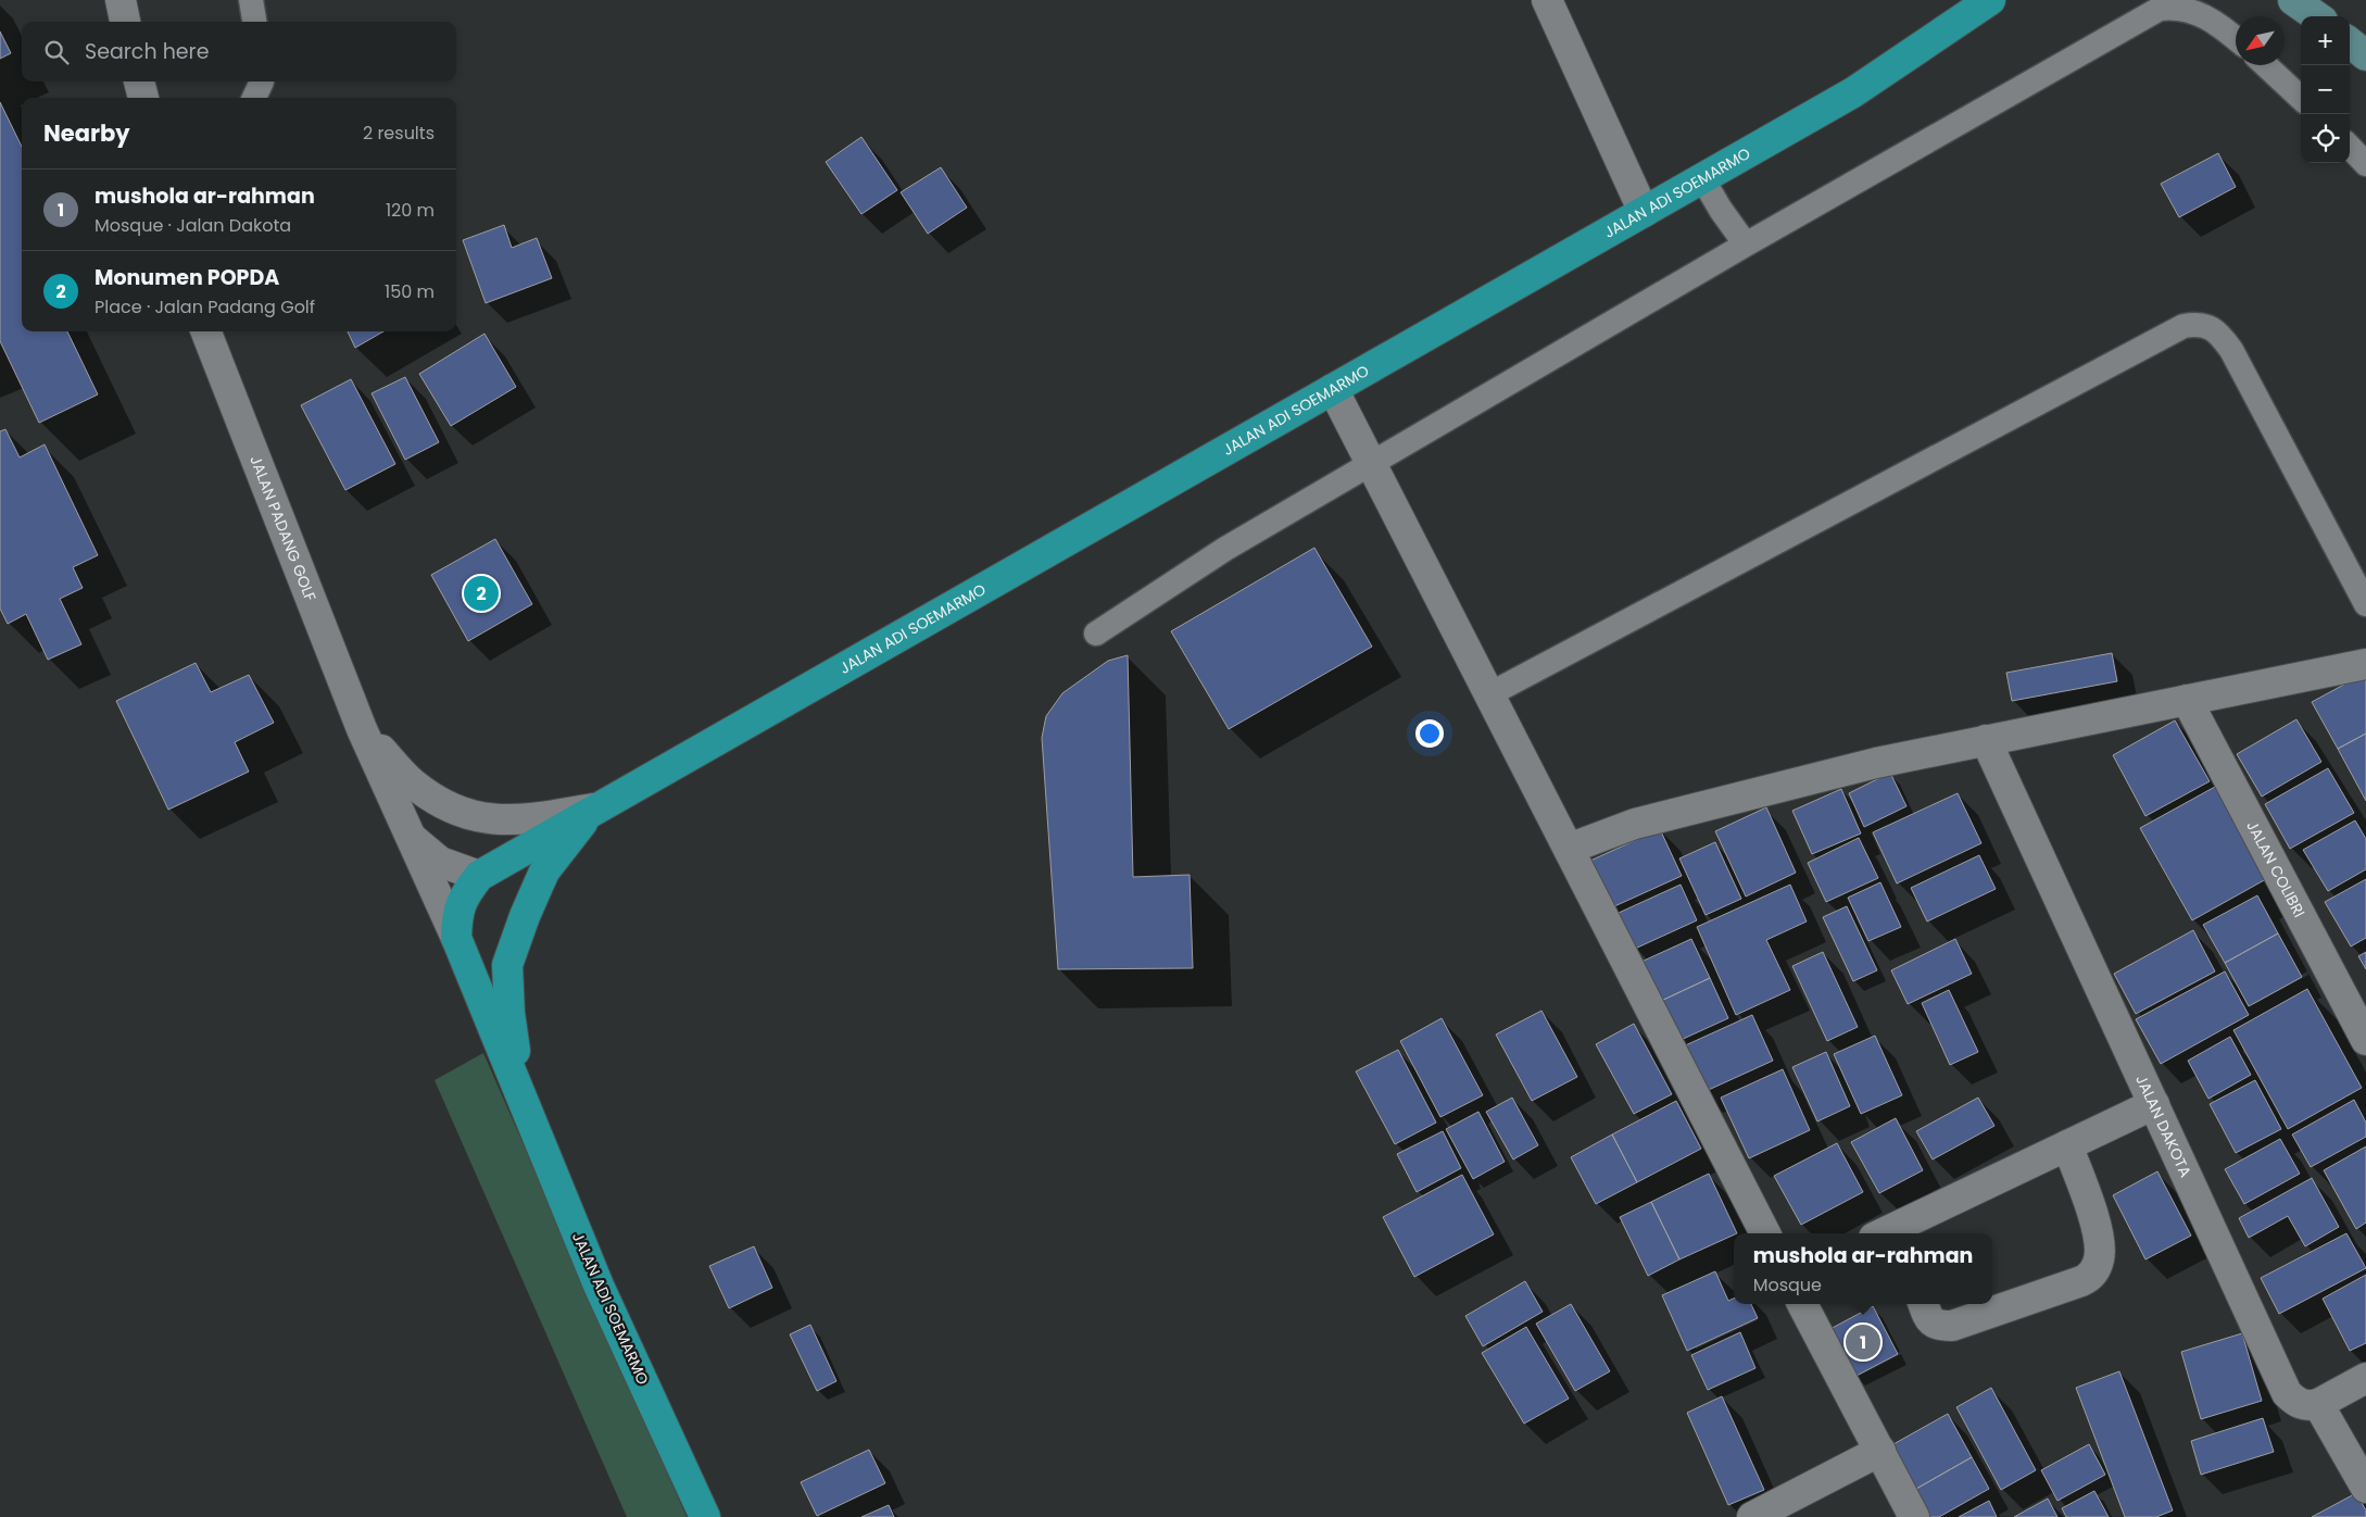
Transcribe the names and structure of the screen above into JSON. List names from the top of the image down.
{
  "streets": {
    "highway": ["JALAN ADI SOEMARMO"],
    "street": ["JALAN PADANG GOLF", "JALAN COLIBRI", "JALAN DAKOTA"]
  },
  "crossings": [
    ["JALAN ADI SOEMARMO", "JALAN PADANG GOLF"]
  ],
  "north": "bottom left",
  "page": {
    "map_buttons": ["+", "−"],
    "search": "Search here",
    "heading": ["Nearby", "2 results"],
    "list": [
      {
        "mark": "1",
        "name": "mushola ar-rahman",
        "note": "Mosque · Jalan Dakota",
        "value": "120 m"
      },
      {
        "mark": "2",
        "name": "Monumen POPDA",
        "note": "Place · Jalan Padang Golf",
        "value": "150 m"
      }
    ],
    "pins": ["2", "1"],
    "popup": ["mushola ar-rahman", "Mosque"]
  }
}
